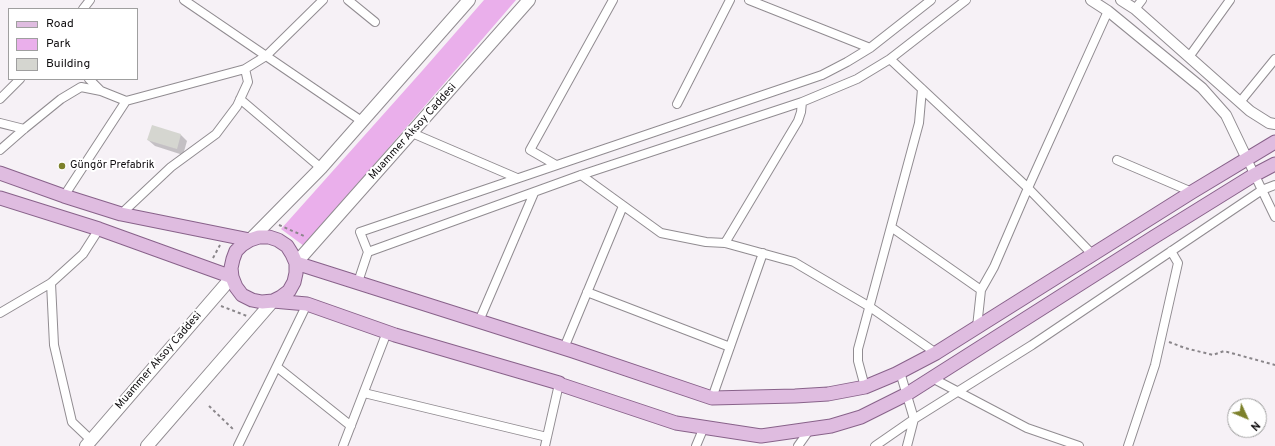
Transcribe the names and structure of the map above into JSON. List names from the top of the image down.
{
  "streets": {
    "main road": ["Muammer Aksoy Caddesi"]
  },
  "places": ["Güngör Prefabrik"],
  "legend": ["Road", "Park", "Building"],
  "north": "bottom right"
}
